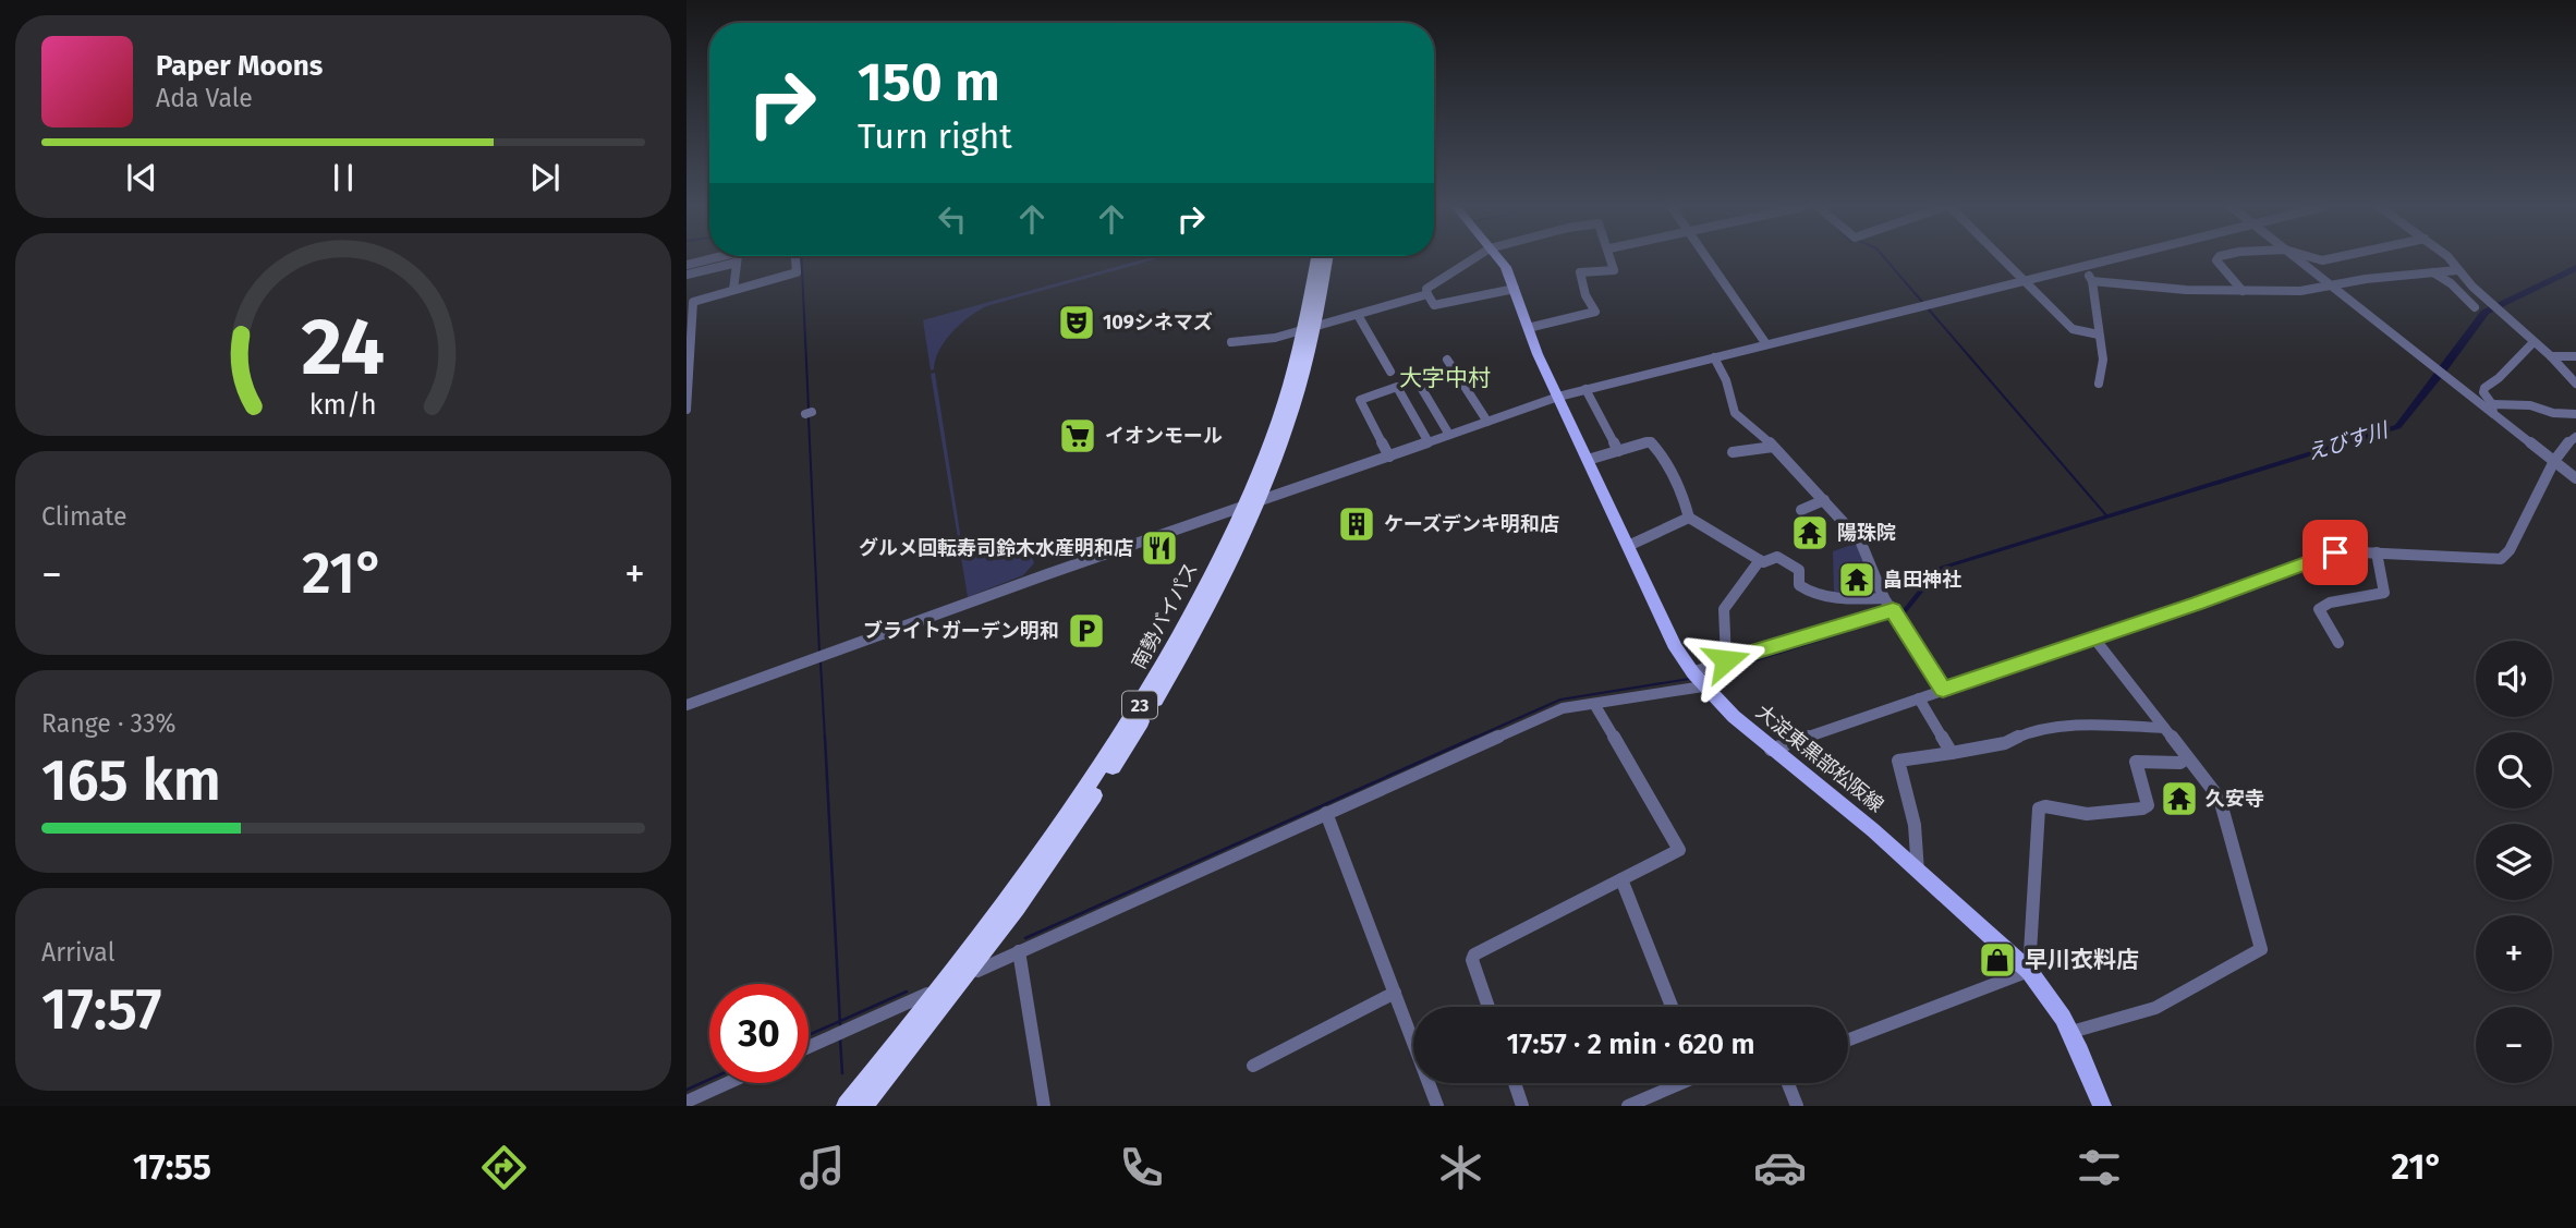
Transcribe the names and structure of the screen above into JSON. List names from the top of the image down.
{
  "streets": {
    "highway": ["南勢バイパス", "23"],
    "main road": ["大淀東黒部松阪線"]
  },
  "districts": ["大字中村"],
  "water": ["えびす川"],
  "places": {
    "theatre": ["109シネマズ"],
    "supermarket": ["イオンモール"],
    "building": ["ケーズデンキ明和店"],
    "temple": ["陽珠院", "畠田神社", "久安寺"],
    "restaurant": ["グルメ回転寿司鈴木水産明和店"],
    "parking": ["ブライトガーデン明和"],
    "shop": ["早川衣料店"]
  },
  "page": {
    "turn": ["150 m", "Turn right"],
    "song": ["Paper Moons", "Ada Vale"],
    "tile": [
      "Climate",
      ["Range · 33%", "165 km"],
      ["Arrival", "17:57"]
    ],
    "heat": ["−", "21°", "+"],
    "map_buttons": ["+", "−"],
    "limit": "30",
    "trip": "17:57 · 2 min · 620 m",
    "tabs": ["17:55", "21°"],
    "gauge": ["24", "km/h"]
  }
}
